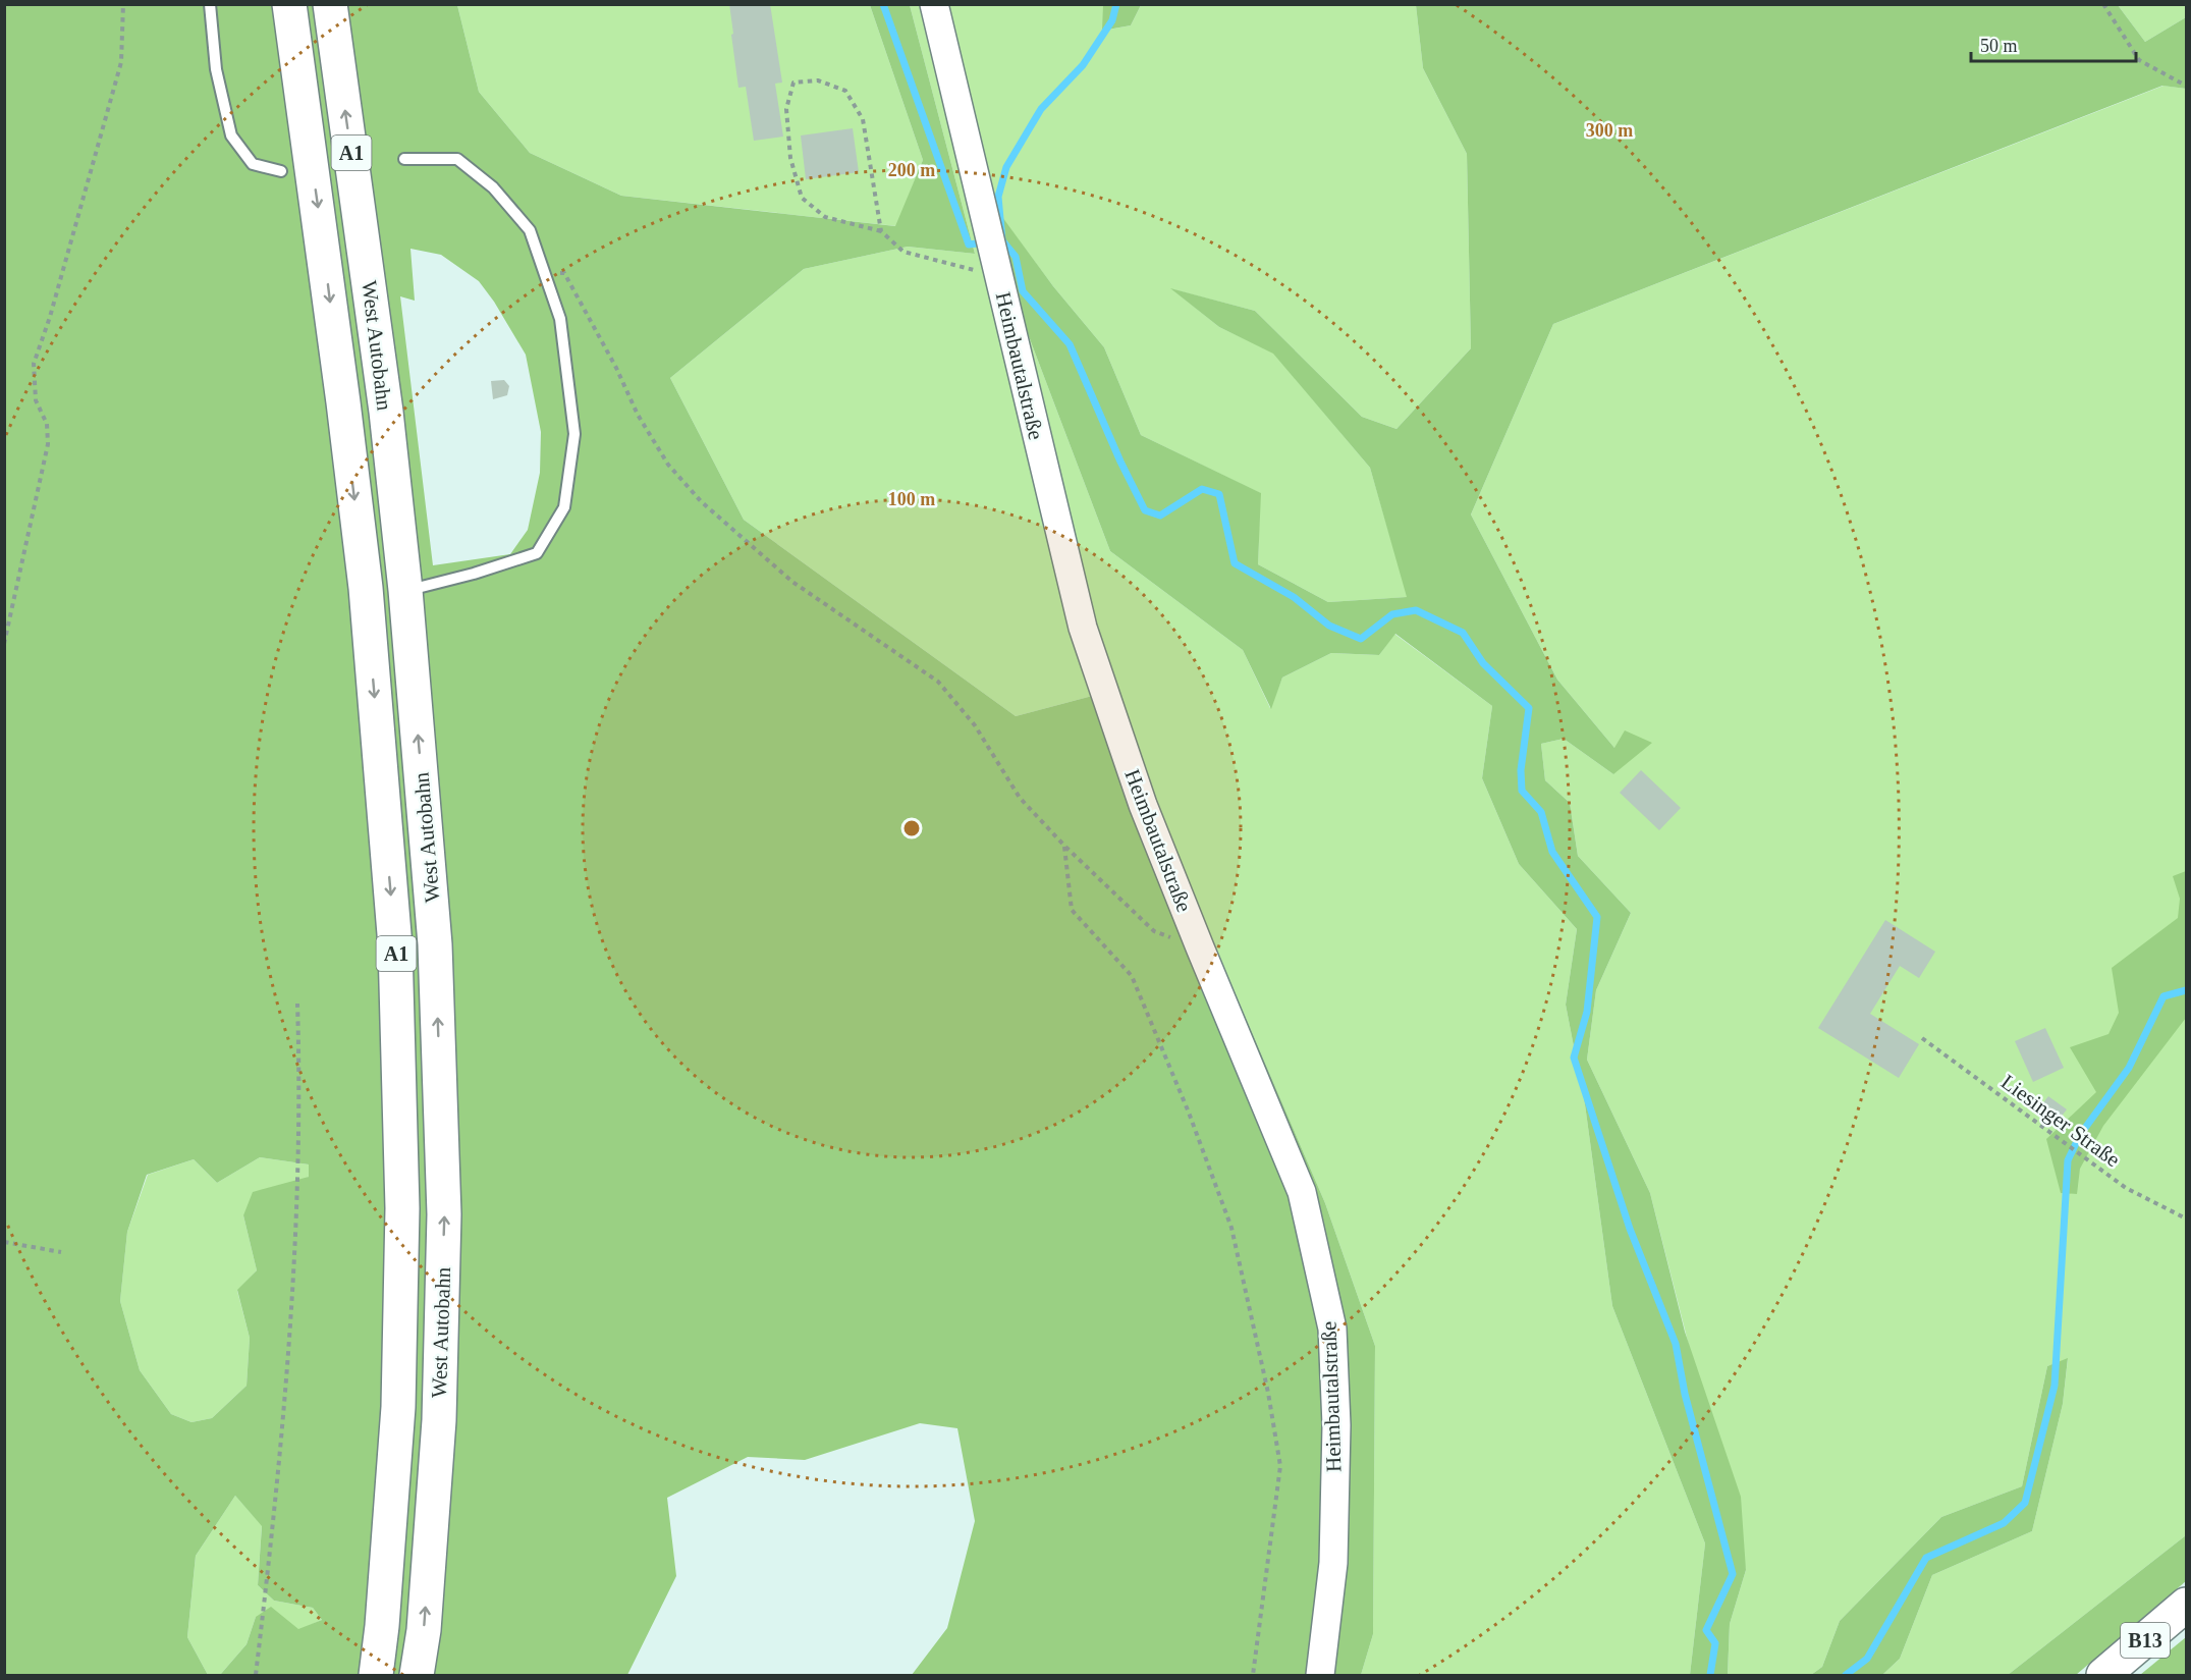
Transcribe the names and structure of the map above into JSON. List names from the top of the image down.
{
  "streets": {
    "main road": ["A1", "West Autobahn", "B13"],
    "street": ["Heimbautalstraße"],
    "path": ["Liesinger Straße"]
  },
  "scale_bar": "50 m",
  "rings": ["300 m", "200 m", "100 m"]
}
